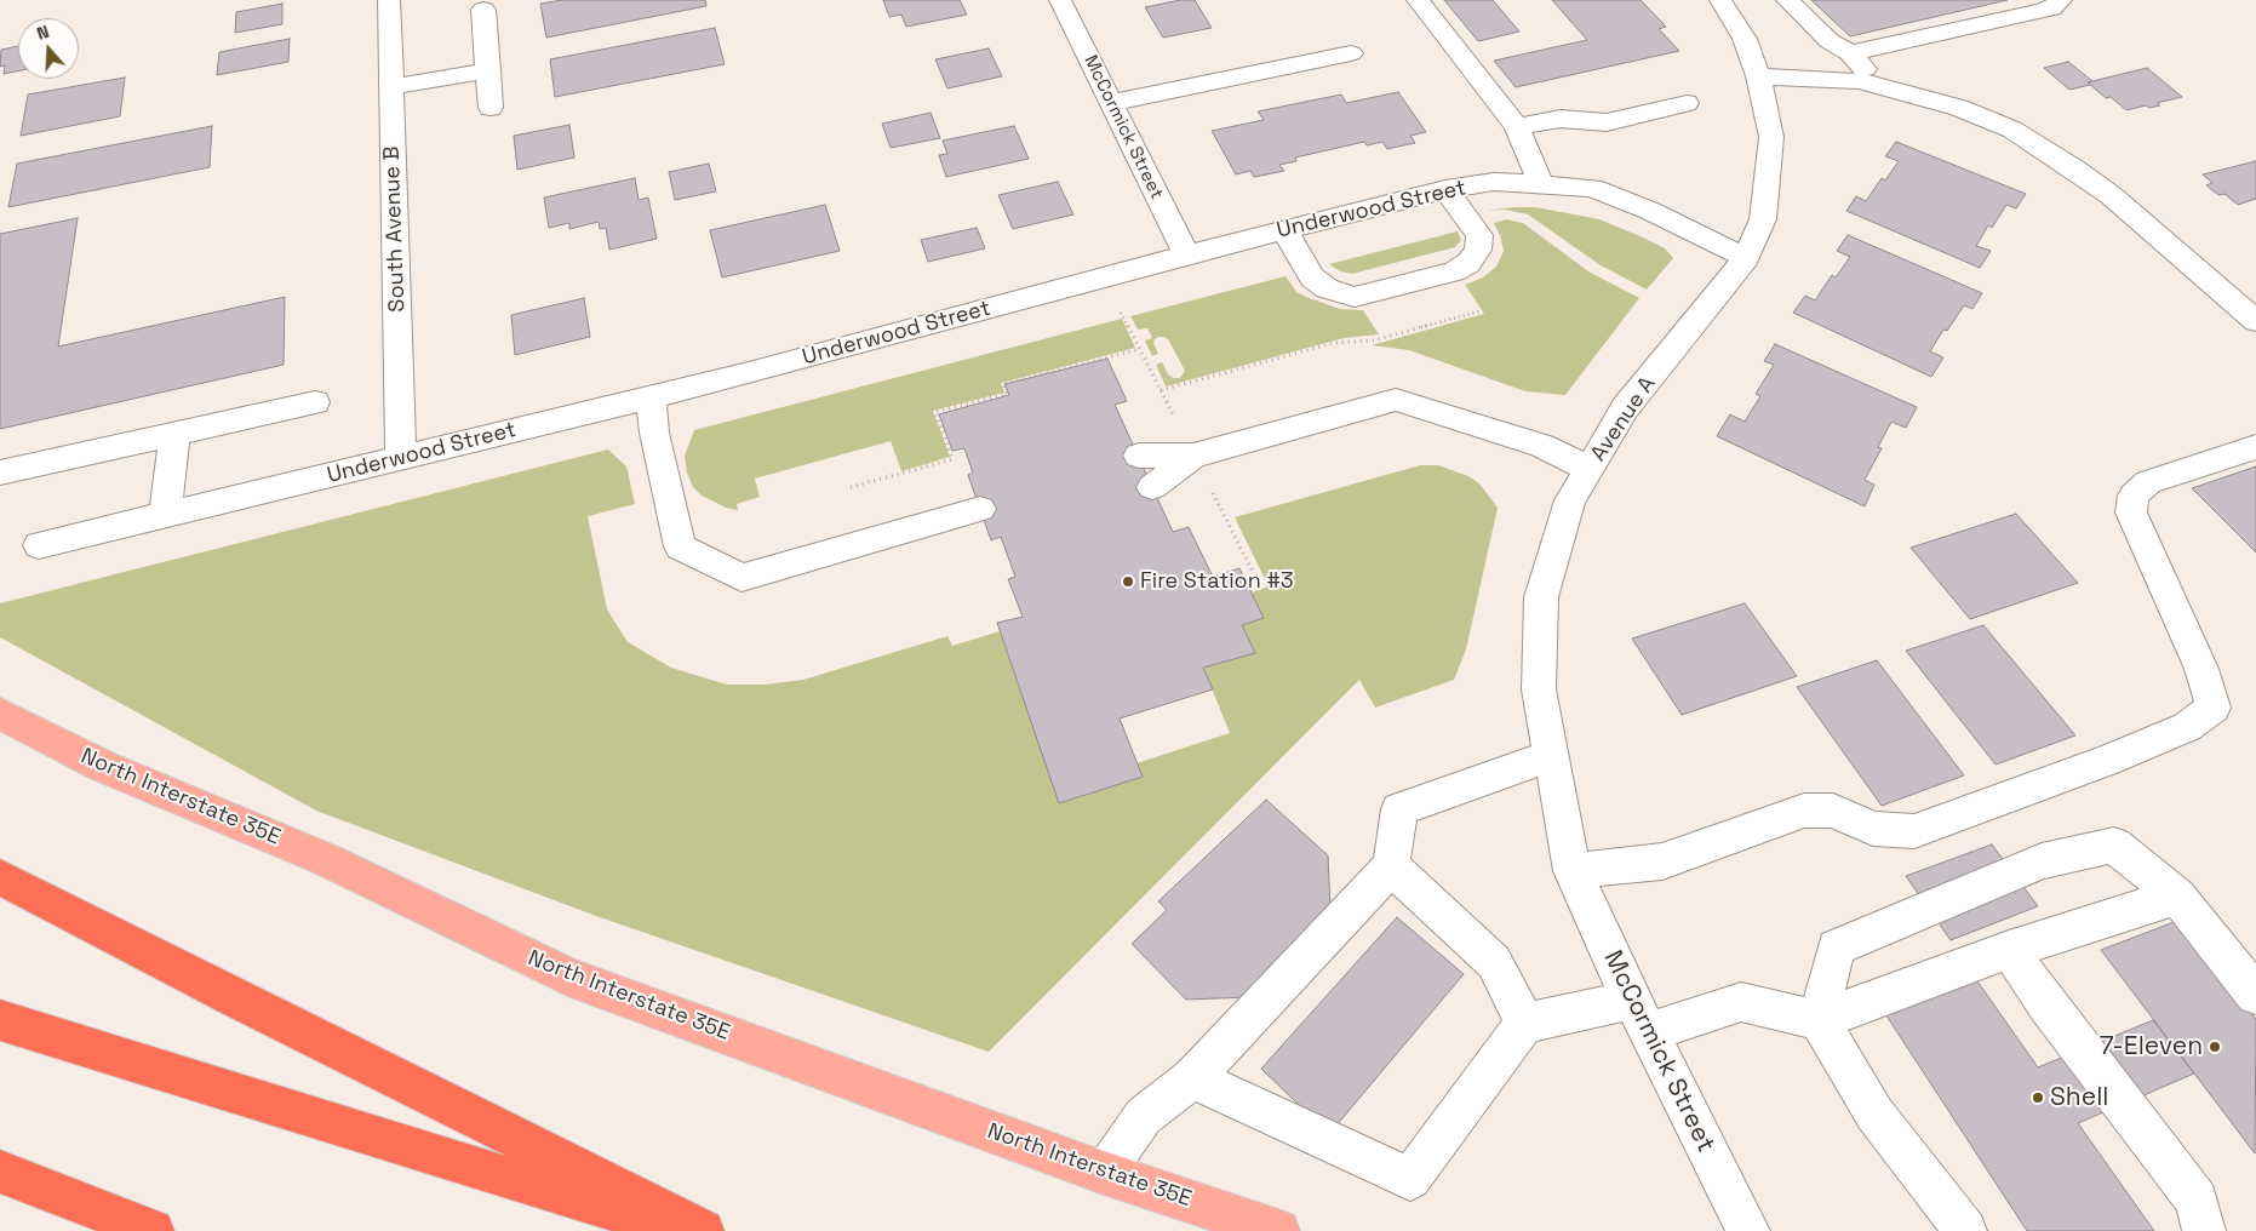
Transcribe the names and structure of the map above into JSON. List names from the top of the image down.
{
  "streets": {
    "main road": ["North Interstate 35E"],
    "street": [
      "McCormick Street",
      "Underwood Street",
      "South Avenue B",
      "Avenue A"
    ]
  },
  "crossings": [
    ["McCormick Street", "Underwood Street"],
    ["McCormick Street", "Avenue A"],
    ["Underwood Street", "South Avenue B"],
    ["Underwood Street", "Avenue A"]
  ],
  "places": ["Fire Station #3", "7-Eleven", "Shell"],
  "north": "top"
}
